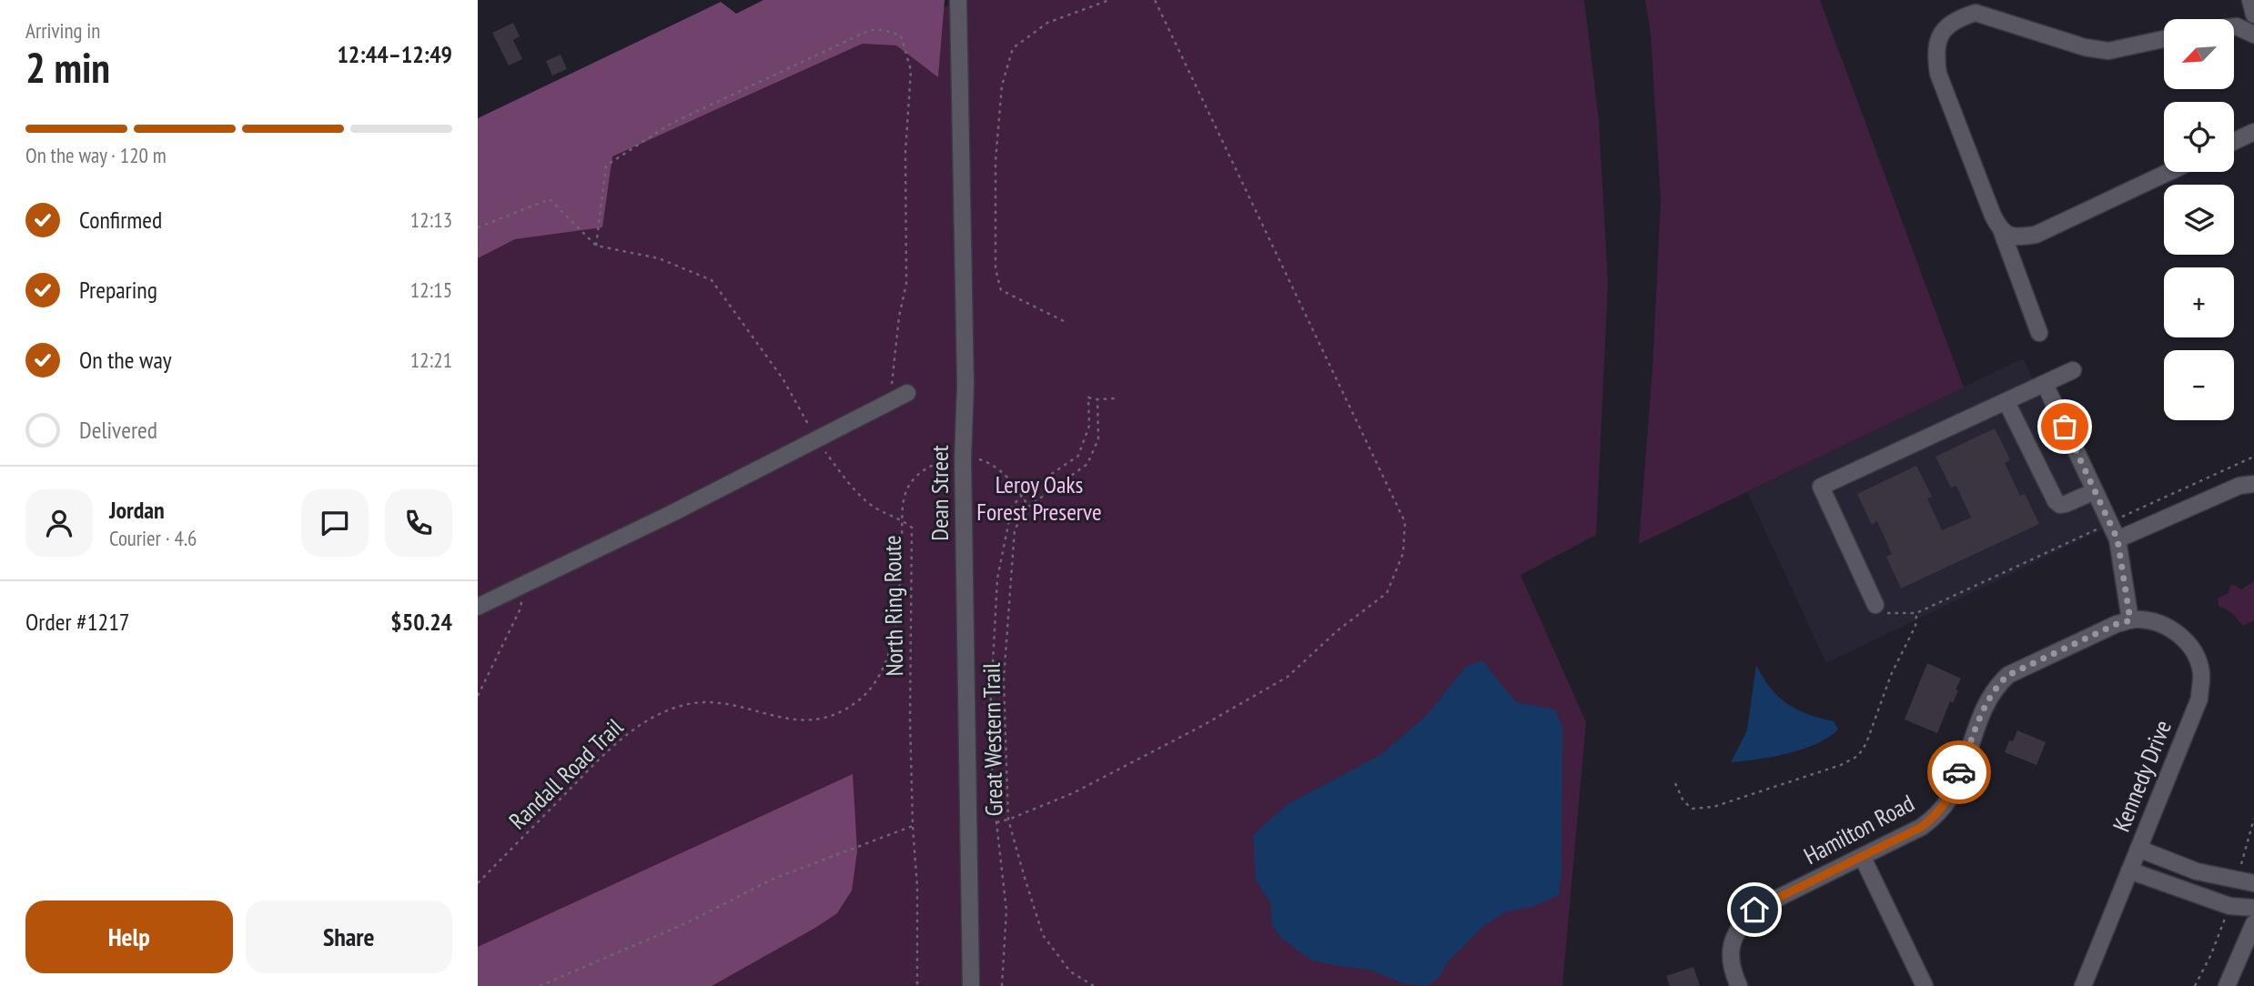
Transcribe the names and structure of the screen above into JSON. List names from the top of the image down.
{
  "streets": {
    "street": ["Dean Street", "Kennedy Drive", "Hamilton Road"],
    "path": ["North Ring Route", "Great Western Trail", "Randall Road Trail"]
  },
  "crossings": [
    ["North Ring Route", "Randall Road Trail"],
    ["Kennedy Drive", "Hamilton Road"]
  ],
  "parks": ["Leroy Oaks Forest Preserve"],
  "north": "bottom left",
  "page": {
    "heading": ["2 min", "Arriving in", "12:44–12:49"],
    "panel": [
      "Jordan",
      "Courier · 4.6",
      "Order #1217",
      "$50.24"
    ],
    "map_buttons": ["+", "−"],
    "bar": "On the way · 120 m",
    "list": [
      ["Confirmed", "12:13"],
      ["Preparing", "12:15"],
      ["On the way", "12:21"],
      "Delivered"
    ],
    "buttons": ["Help", "Share"]
  }
}
